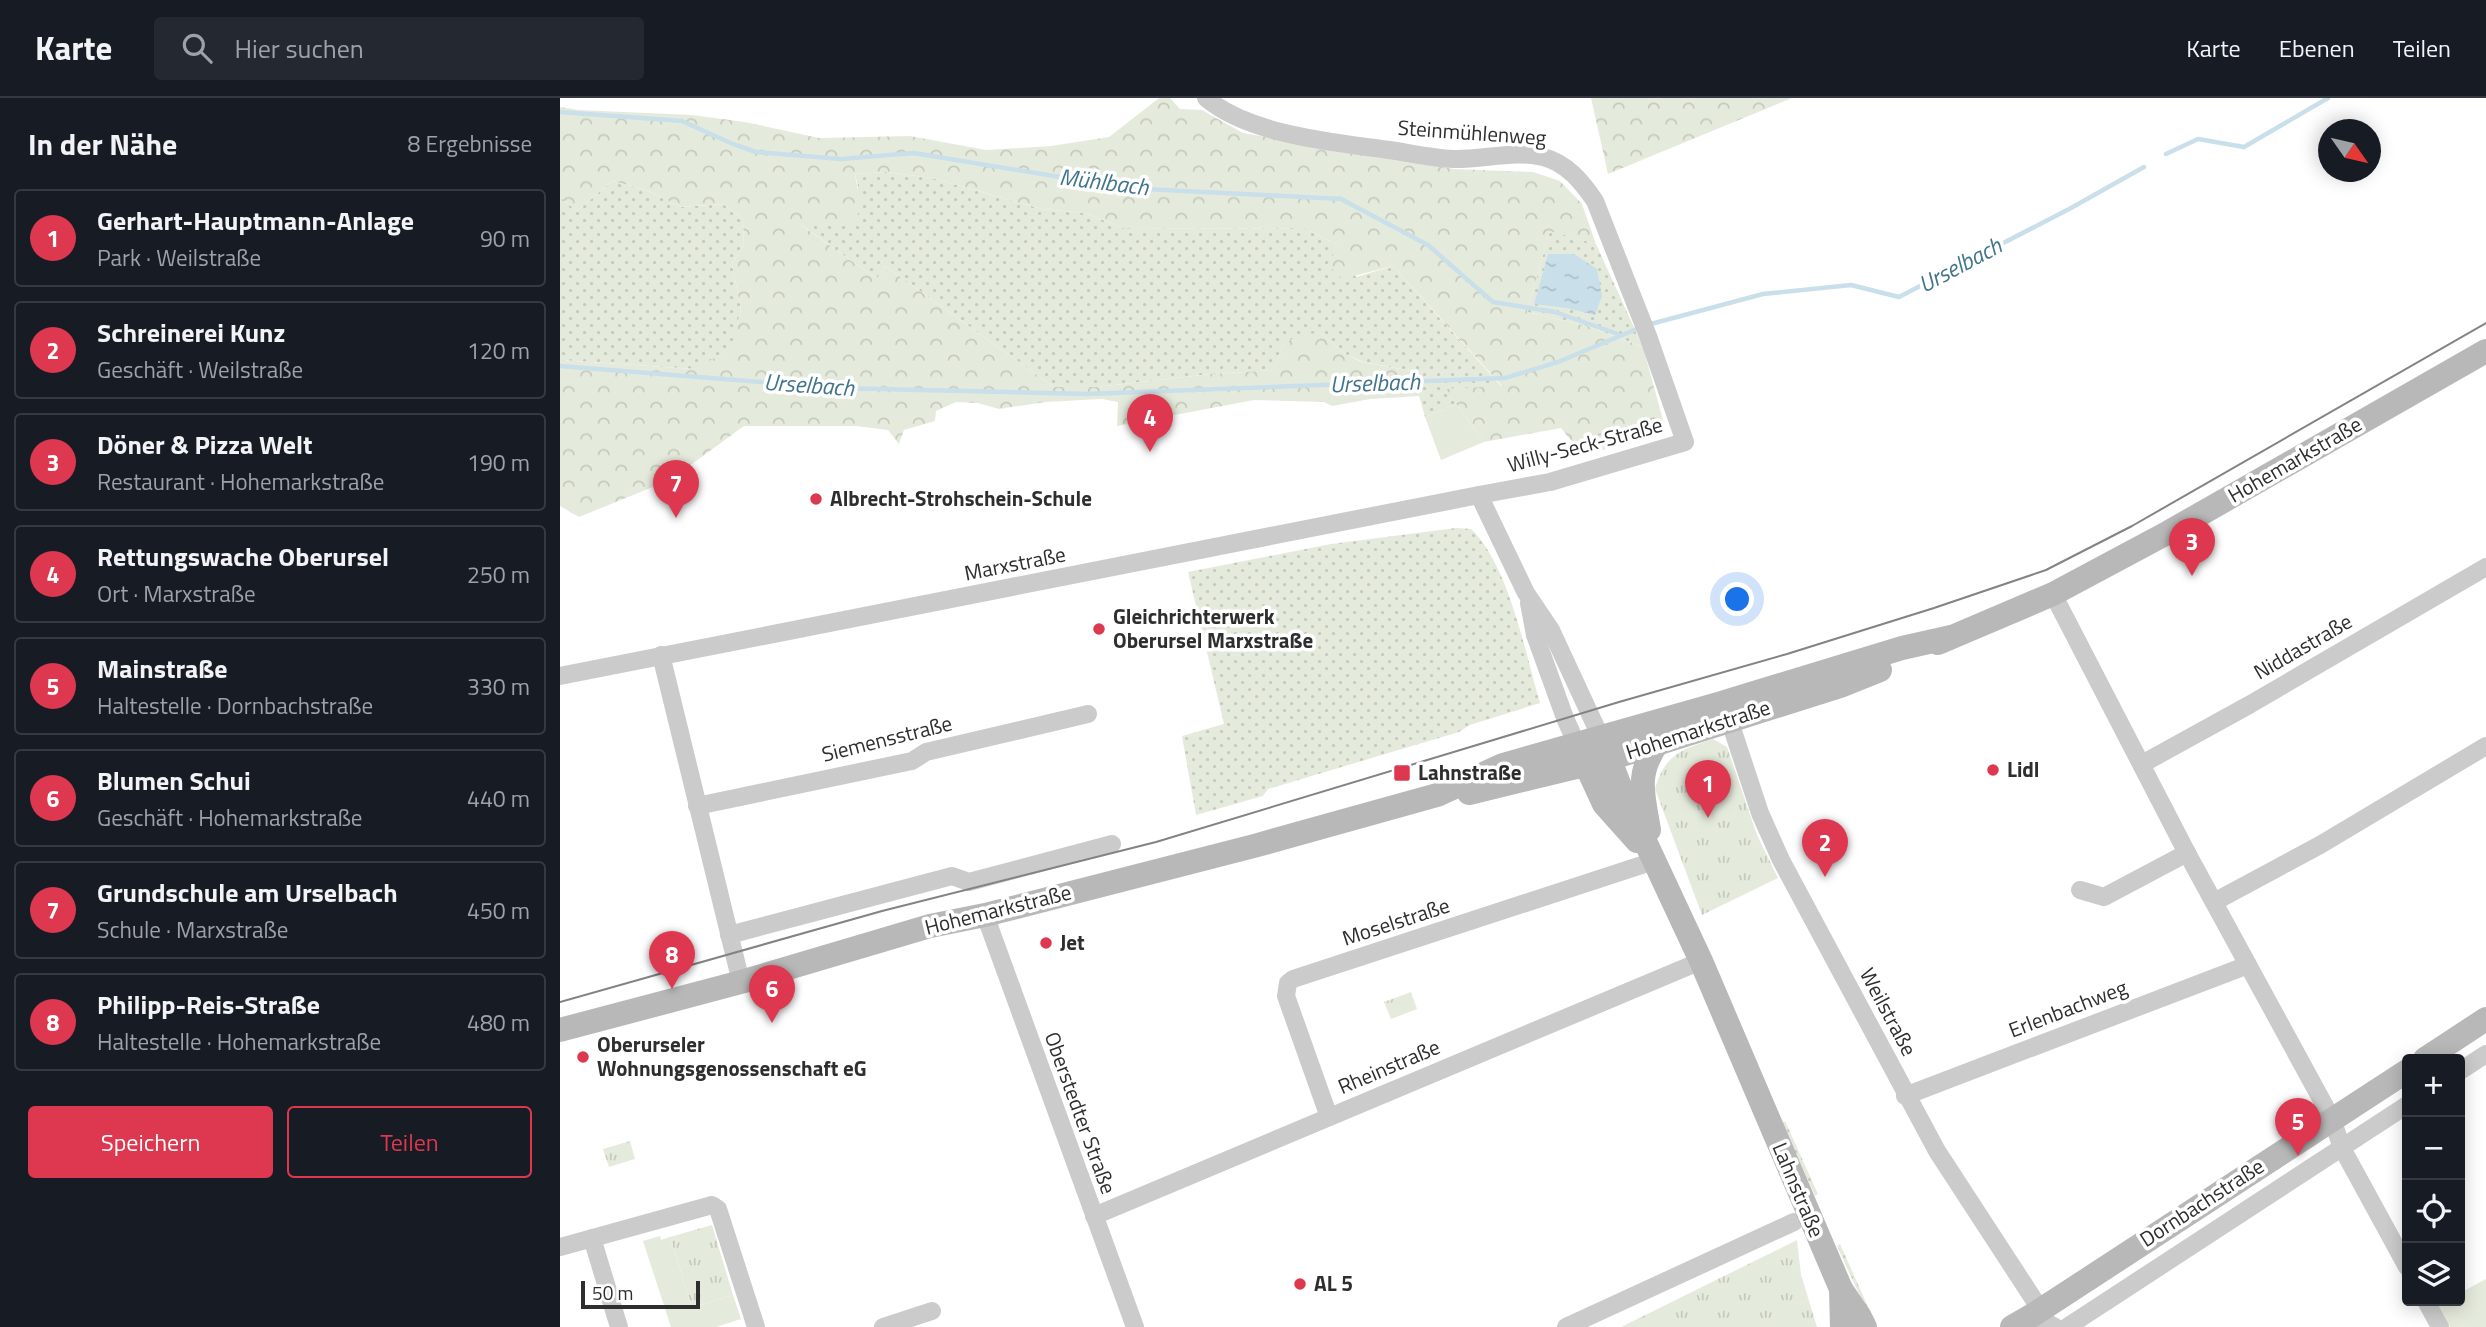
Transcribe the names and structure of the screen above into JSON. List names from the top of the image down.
{
  "streets": {
    "street": [
      "Steinmühlenweg",
      "Willy-Seck-Straße",
      "Hohemarkstraße",
      "Marxstraße",
      "Niddastraße",
      "Siemensstraße",
      "Moselstraße",
      "Erlenbachweg",
      "Weilstraße",
      "Rheinstraße",
      "Oberstedter Straße",
      "Lahnstraße",
      "Dornbachstraße"
    ]
  },
  "crossings": [
    ["Steinmühlenweg", "Willy-Seck-Straße"],
    ["Willy-Seck-Straße", "Marxstraße"],
    ["Hohemarkstraße", "Weilstraße"],
    ["Hohemarkstraße", "Oberstedter Straße"],
    ["Hohemarkstraße", "Lahnstraße"],
    ["Moselstraße", "Rheinstraße"],
    ["Moselstraße", "Lahnstraße"],
    ["Erlenbachweg", "Weilstraße"],
    ["Weilstraße", "Dornbachstraße"],
    ["Rheinstraße", "Oberstedter Straße"],
    ["Rheinstraße", "Lahnstraße"]
  ],
  "water": ["Mühlbach", "Urselbach"],
  "places": {
    "other": [
      "Albrecht-Strohschein-Schule",
      "Gleichrichterwerk Oberursel Marxstraße",
      "Lidl",
      "Jet",
      "Oberurseler Wohnungsgenossenschaft eG",
      "AL 5"
    ],
    "transit": ["Lahnstraße"]
  },
  "scale_bar": "50 m",
  "north": "bottom right",
  "page": {
    "header": "Karte",
    "search": "Hier suchen",
    "nav": ["Karte", "Ebenen", "Teilen"],
    "heading": ["In der Nähe", "8 Ergebnisse"],
    "list": [
      {
        "mark": "1",
        "name": "Gerhart-Hauptmann-Anlage",
        "note": "Park · Weilstraße",
        "value": "90 m"
      },
      {
        "mark": "2",
        "name": "Schreinerei Kunz",
        "note": "Geschäft · Weilstraße",
        "value": "120 m"
      },
      {
        "mark": "3",
        "name": "Döner & Pizza Welt",
        "note": "Restaurant · Hohemarkstraße",
        "value": "190 m"
      },
      {
        "mark": "4",
        "name": "Rettungswache Oberursel",
        "note": "Ort · Marxstraße",
        "value": "250 m"
      },
      {
        "mark": "5",
        "name": "Mainstraße",
        "note": "Haltestelle · Dornbachstraße",
        "value": "330 m"
      },
      {
        "mark": "6",
        "name": "Blumen Schui",
        "note": "Geschäft · Hohemarkstraße",
        "value": "440 m"
      },
      {
        "mark": "7",
        "name": "Grundschule am Urselbach",
        "note": "Schule · Marxstraße",
        "value": "450 m"
      },
      {
        "mark": "8",
        "name": "Philipp-Reis-Straße",
        "note": "Haltestelle · Hohemarkstraße",
        "value": "480 m"
      }
    ],
    "pins": [
      "4",
      "7",
      "3",
      "1",
      "2",
      "8",
      "6",
      "5"
    ],
    "map_buttons": ["+", "−"],
    "buttons": ["Speichern", "Teilen"],
    "scale": "50 m"
  }
}
